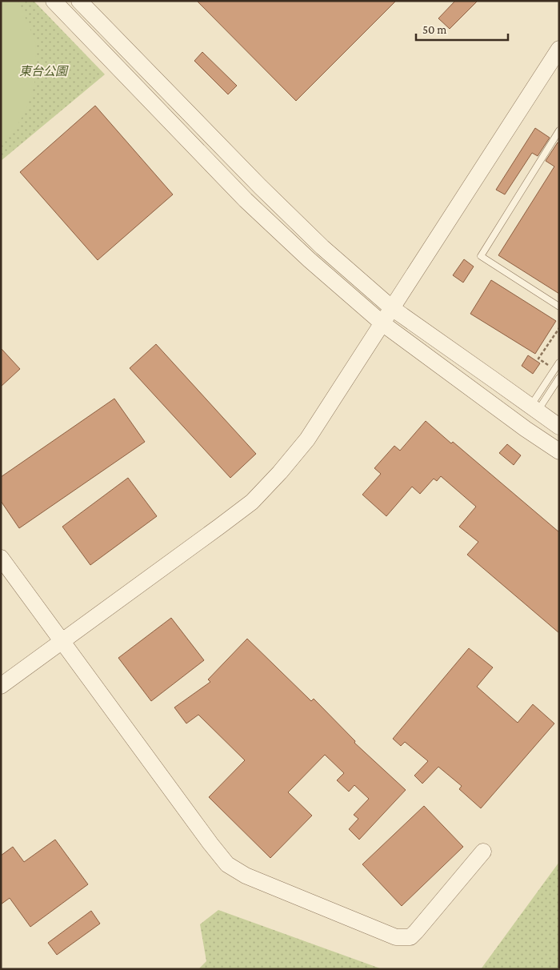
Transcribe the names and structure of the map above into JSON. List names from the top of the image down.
{
  "parks": ["東台公園"],
  "scale_bar": "50 m"
}
